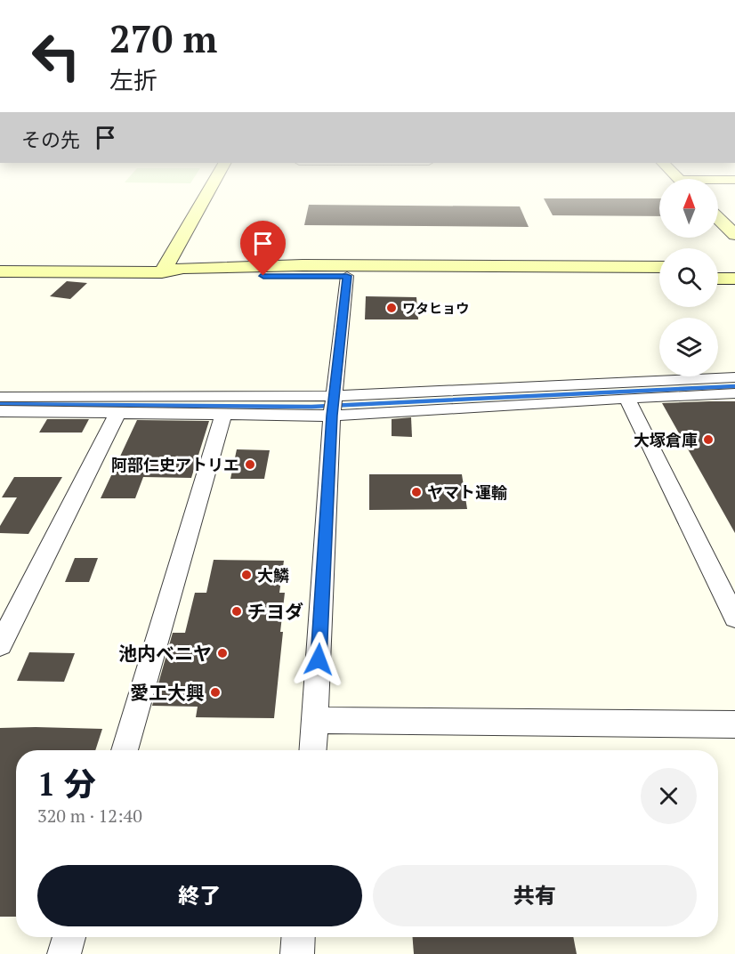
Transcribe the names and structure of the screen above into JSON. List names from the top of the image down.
{
  "places": [
    "ワタヒョウ",
    "大塚倉庫",
    "阿部仁史アトリエ",
    "ヤマト運輸",
    "大鱗",
    "チヨダ",
    "池内ベニヤ",
    "愛工大興"
  ],
  "north": "top",
  "page": {
    "turn": ["270 m", "左折"],
    "then": "その先",
    "heading": ["1 分", "320 m · 12:40"],
    "buttons": ["終了", "共有"]
  }
}
